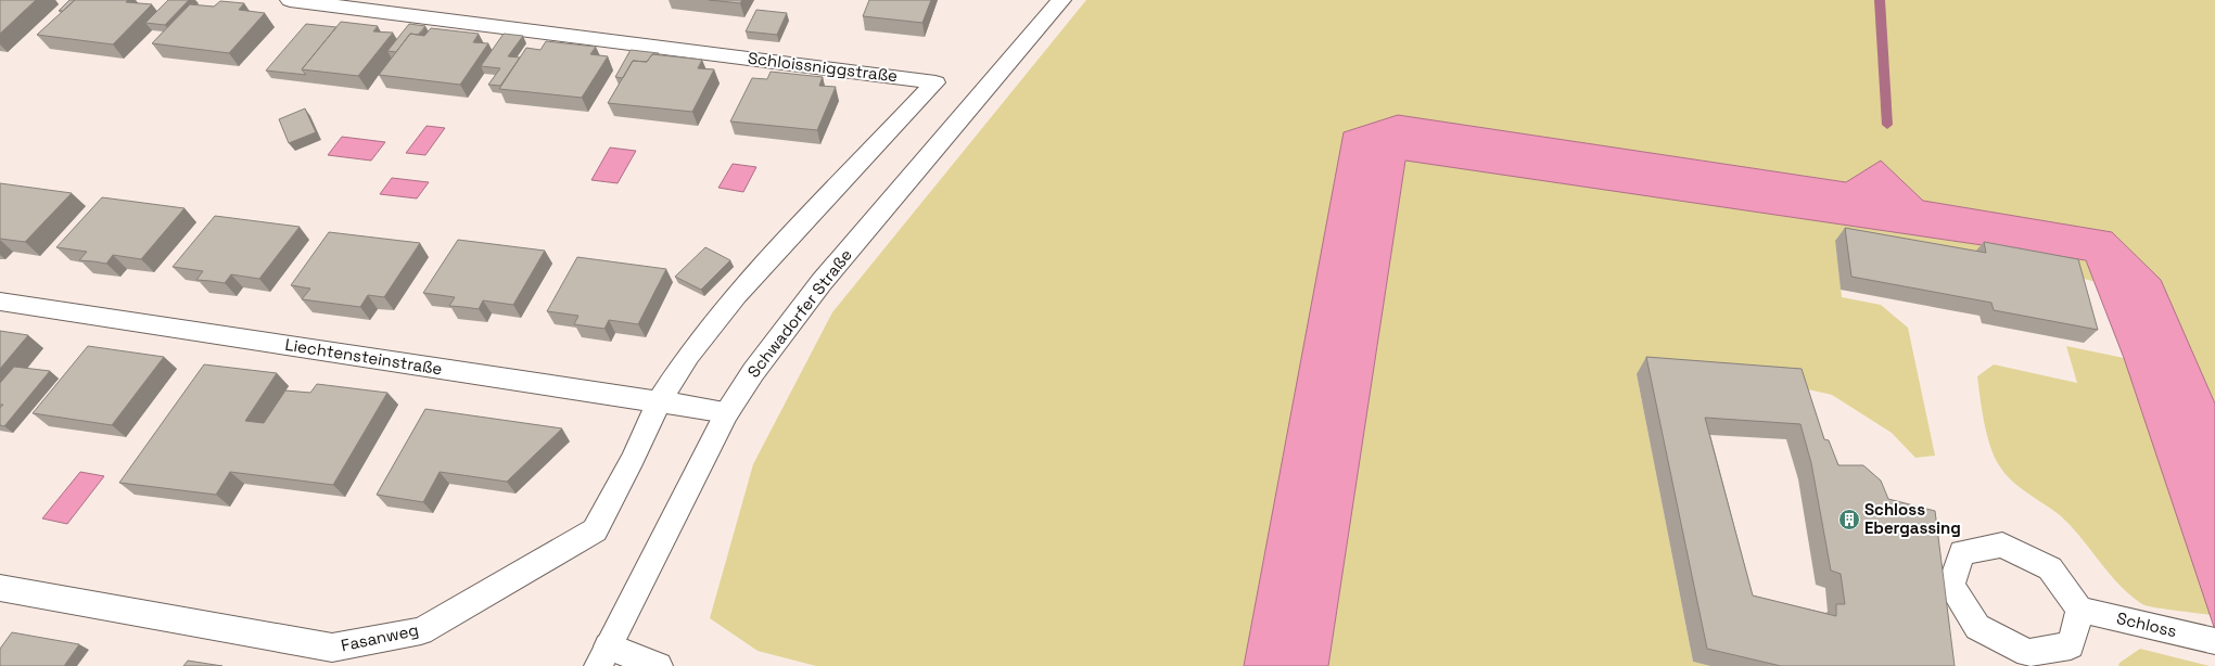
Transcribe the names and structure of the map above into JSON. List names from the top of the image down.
{
  "streets": {
    "street": [
      "Schloissniggstraße",
      "Schwadorfer Straße",
      "Liechtensteinstraße",
      "Schloss",
      "Fasanweg"
    ]
  },
  "crossings": [
    ["Schloissniggstraße", "Liechtensteinstraße"],
    ["Schloissniggstraße", "Fasanweg"],
    ["Schwadorfer Straße", "Liechtensteinstraße"],
    ["Liechtensteinstraße", "Fasanweg"]
  ],
  "places": {
    "building": ["Schloss Ebergassing"]
  }
}
